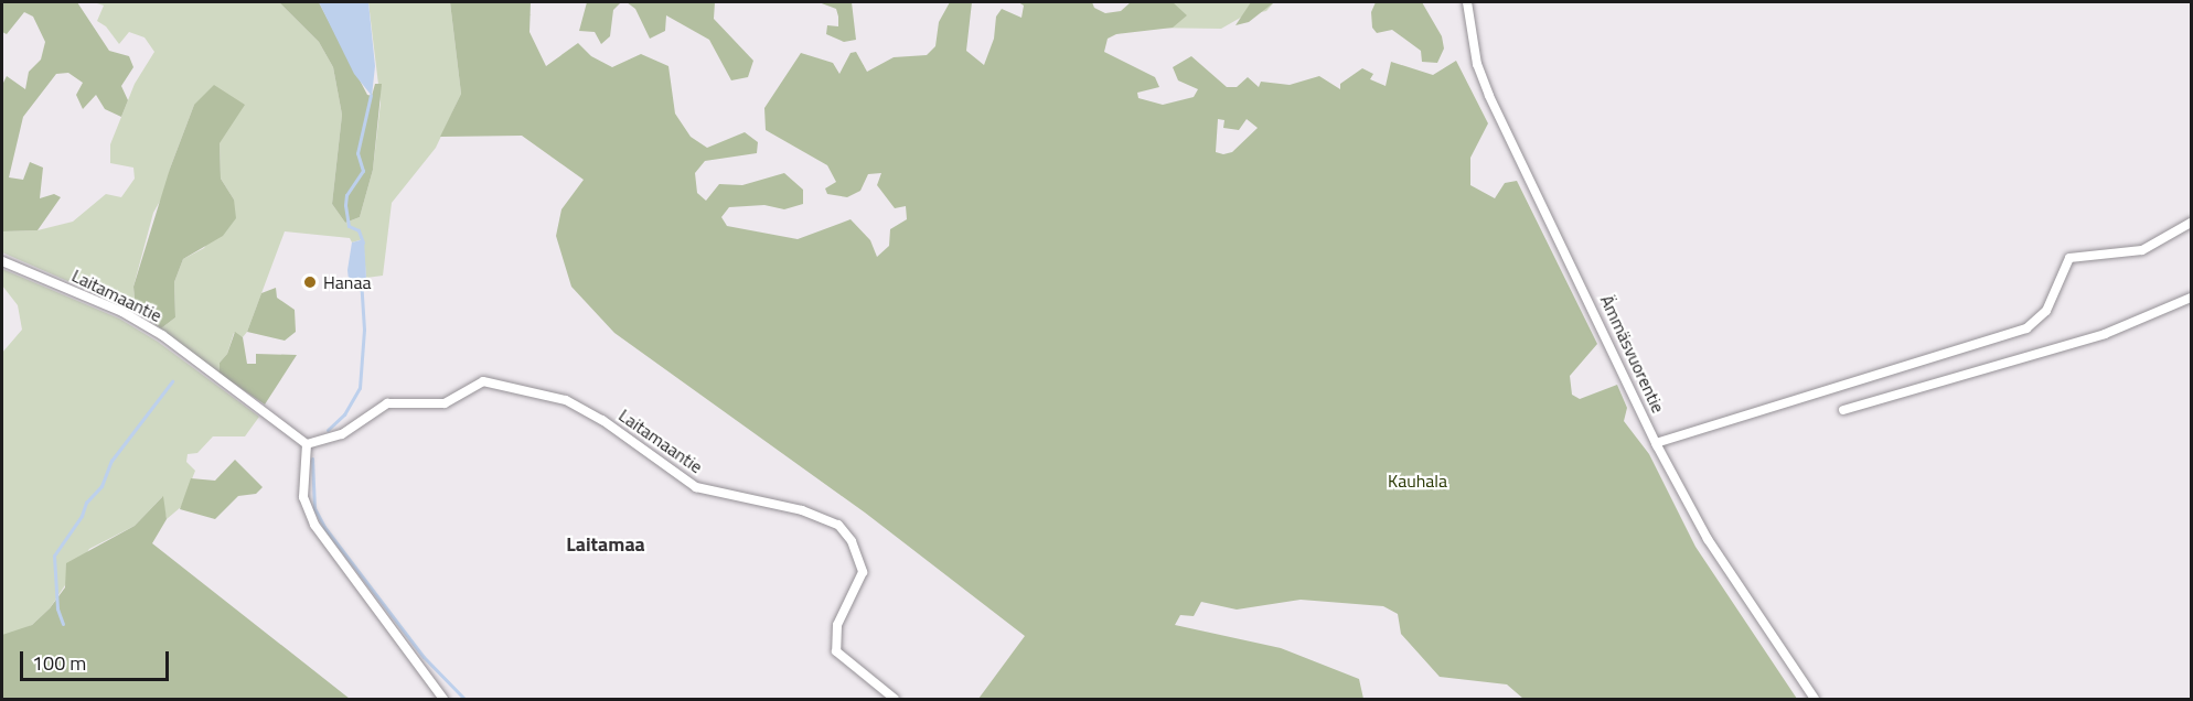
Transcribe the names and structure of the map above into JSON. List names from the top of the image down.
{
  "streets": {
    "street": ["Laitamaantie", "Ämmäsvuorentie"]
  },
  "districts": ["Laitamaa"],
  "parks": ["Kauhala"],
  "places": ["Hanaa"],
  "scale_bar": "100 m"
}
